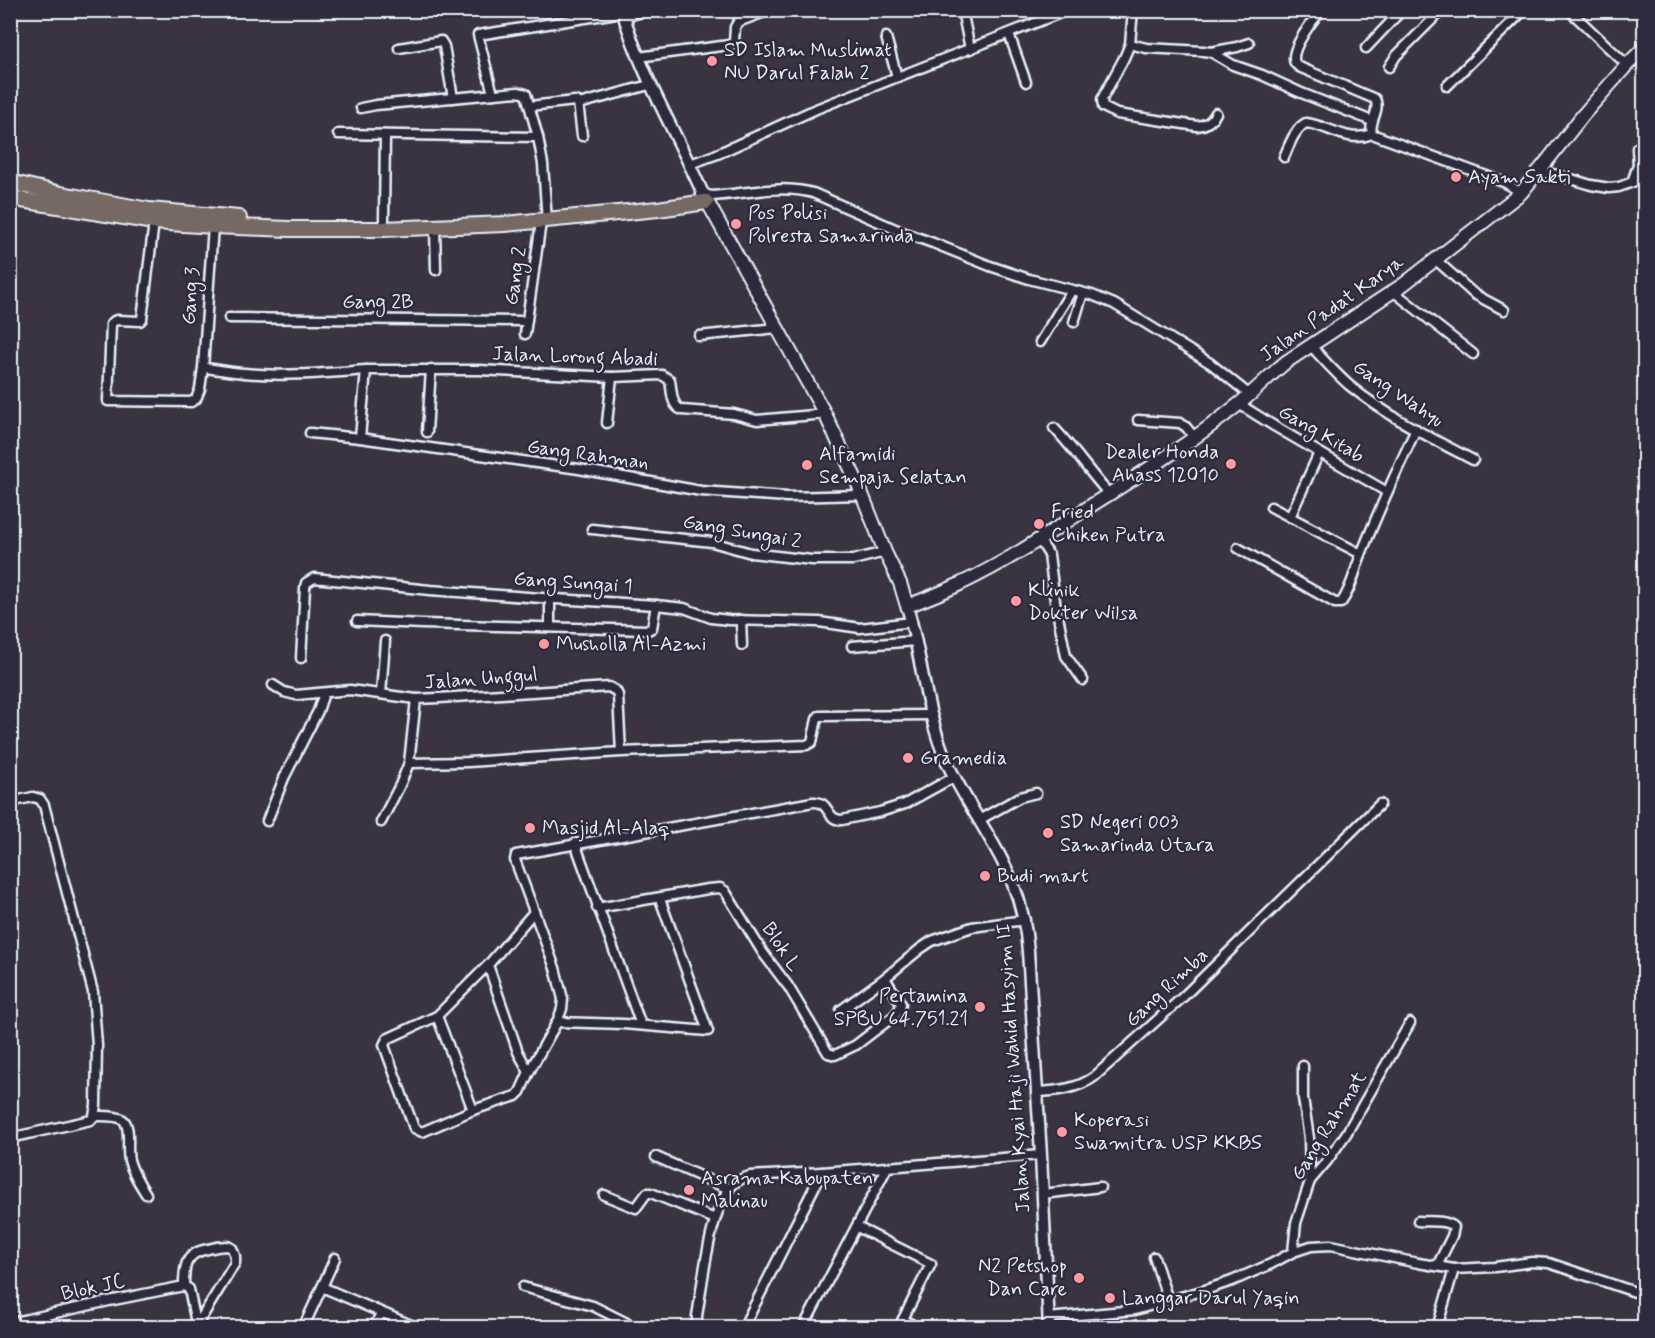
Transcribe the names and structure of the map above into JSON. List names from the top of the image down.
{
  "streets": {
    "main road": ["Jalan Padat Karya", "Jalan Kyai Haji Wahid Hasyim II"],
    "street": [
      "Gang 2",
      "Gang 3",
      "Gang 2B",
      "Jalan Lorong Abadi",
      "Gang Wahyu",
      "Gang Kitab",
      "Gang Rahman",
      "Gang Sungai 2",
      "Gang Sungai 1",
      "Jalan Unggul",
      "Blok L",
      "Gang Rimba",
      "Gang Rahmat",
      "Blok JC"
    ]
  },
  "crossings": [
    ["Gang 2", "Gang 2B"],
    ["Gang 3", "Jalan Lorong Abadi"],
    ["Jalan Padat Karya", "Gang Wahyu"],
    ["Jalan Padat Karya", "Gang Kitab"],
    ["Jalan Padat Karya", "Jalan Kyai Haji Wahid Hasyim II"],
    ["Jalan Lorong Abadi", "Jalan Kyai Haji Wahid Hasyim II"],
    ["Gang Rahman", "Jalan Kyai Haji Wahid Hasyim II"],
    ["Gang Sungai 2", "Jalan Kyai Haji Wahid Hasyim II"],
    ["Gang Sungai 1", "Jalan Kyai Haji Wahid Hasyim II"],
    ["Gang Rimba", "Jalan Kyai Haji Wahid Hasyim II"]
  ],
  "places": [
    "SD Islam Muslimat NU Darul Falah 2",
    "Ayam Sakti",
    "Pos Polisi Polresta Samarinda",
    "Dealer Honda Ahass 12010",
    "Alfamidi Sempaja Selatan",
    "Fried Chiken Putra",
    "Klinik Dokter Wilsa",
    "Musholla Al-Azmi",
    "Gramedia",
    "Masjid Al-Alaq",
    "SD Negeri 003 Samarinda Utara",
    "Budi mart",
    "Pertamina SPBU 64.751.21",
    "Koperasi Swamitra USP KKBS",
    "Asrama Kabupaten Malinau",
    "N2 Petshop Dan Care",
    "Langgar Darul Yaqin"
  ]
}
